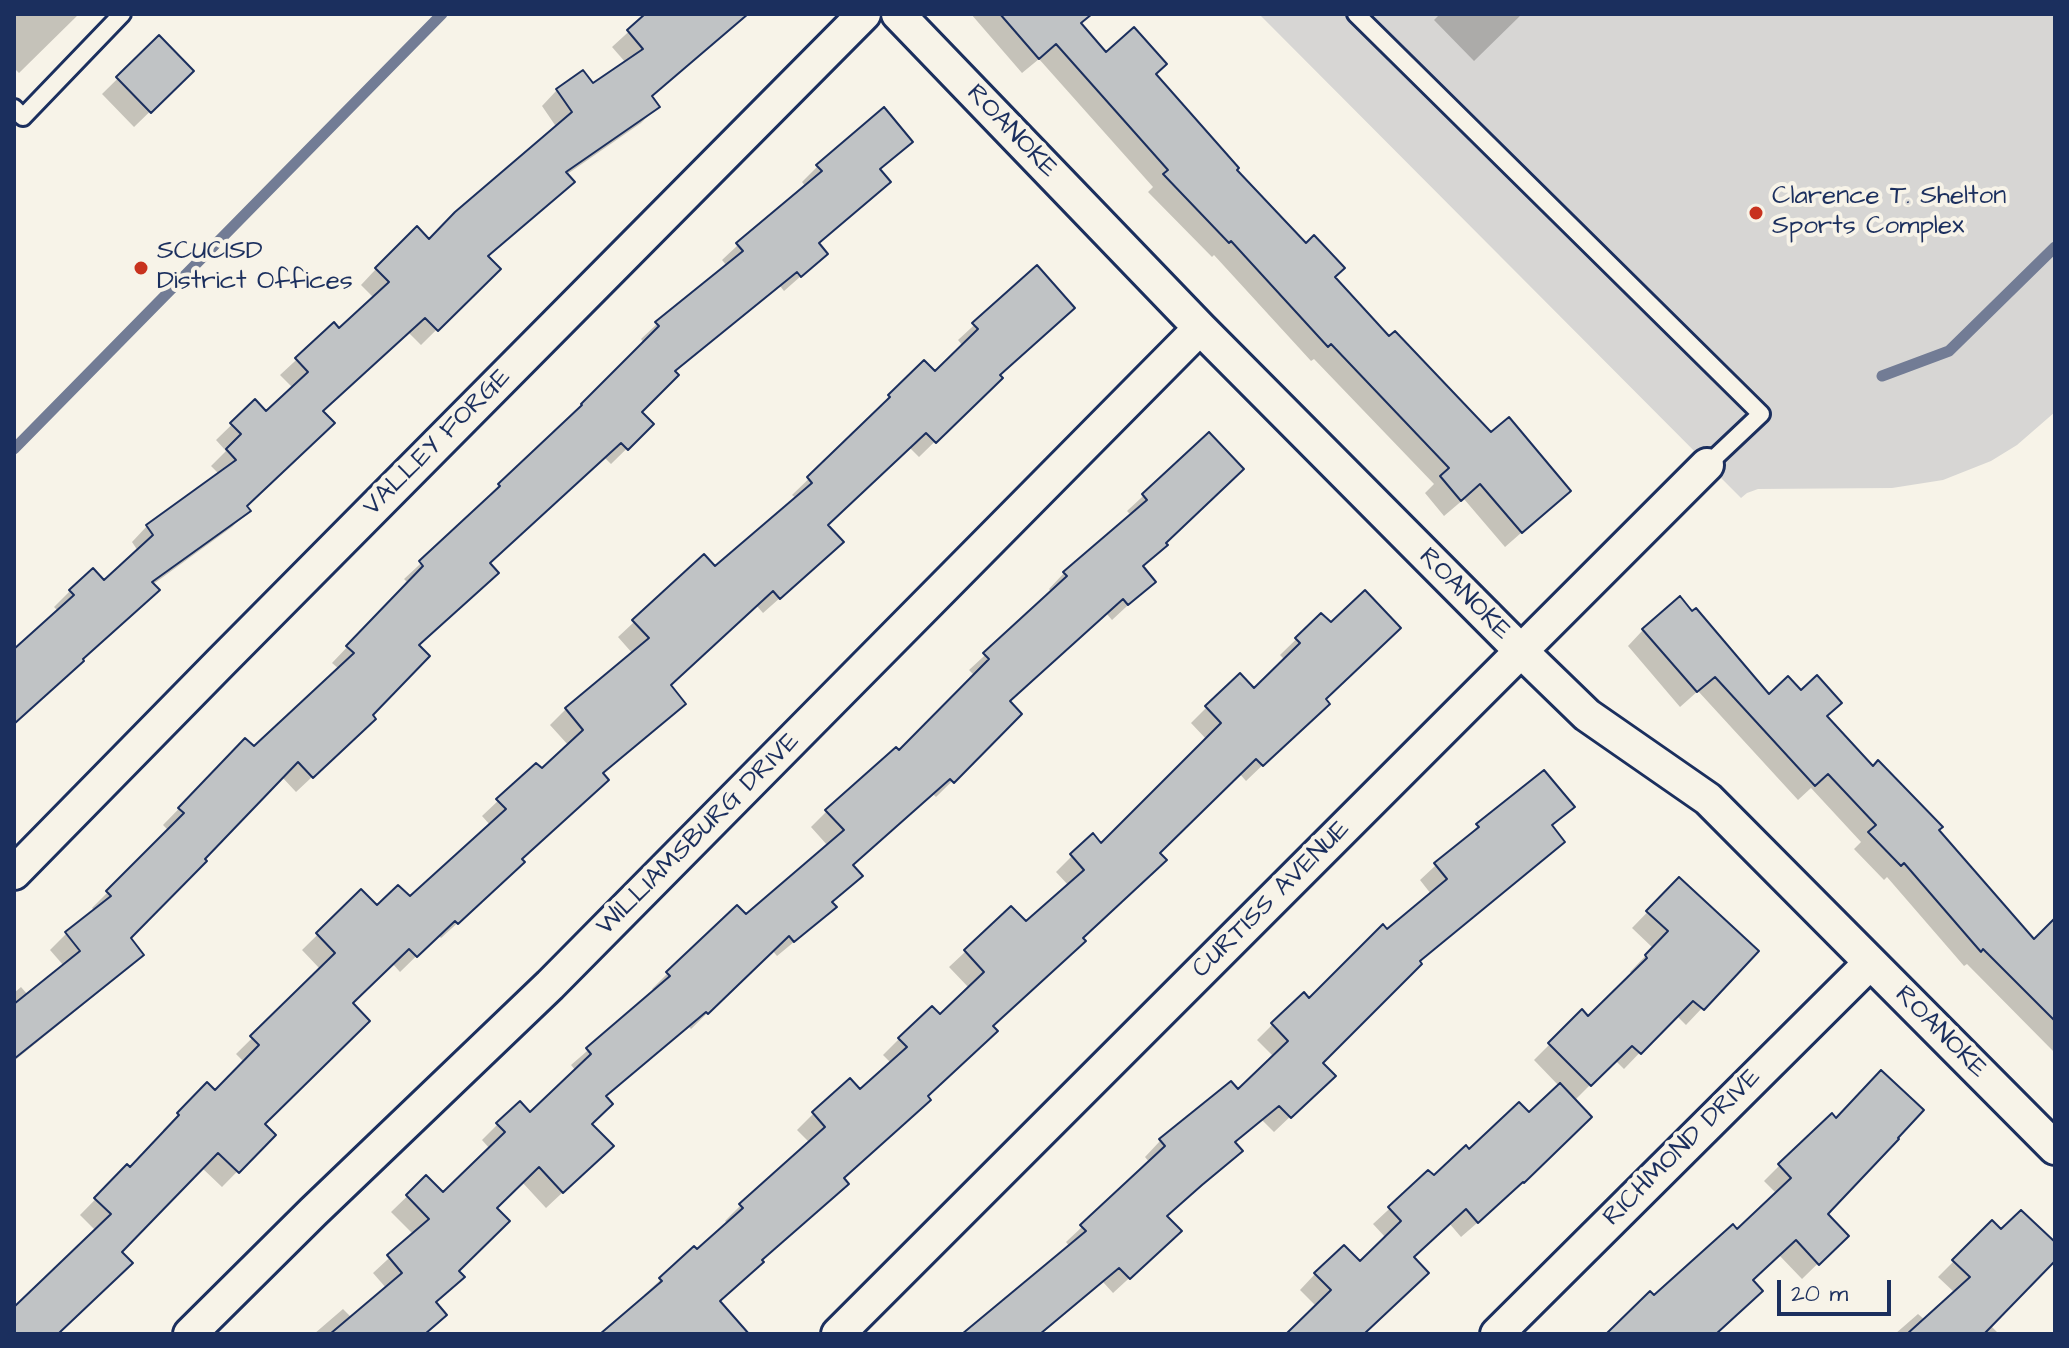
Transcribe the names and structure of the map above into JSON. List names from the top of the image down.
{
  "streets": {
    "street": [
      "ROANOKE",
      "VALLEY FORGE",
      "WILLIAMSBURG DRIVE",
      "CURTISS AVENUE",
      "RICHMOND DRIVE"
    ]
  },
  "crossings": [
    ["ROANOKE", "WILLIAMSBURG DRIVE"],
    ["ROANOKE", "CURTISS AVENUE"],
    ["ROANOKE", "RICHMOND DRIVE"]
  ],
  "places": ["Clarence T. Shelton Sports Complex", "SCUCISD District Offices"],
  "scale_bar": "20 m"
}
